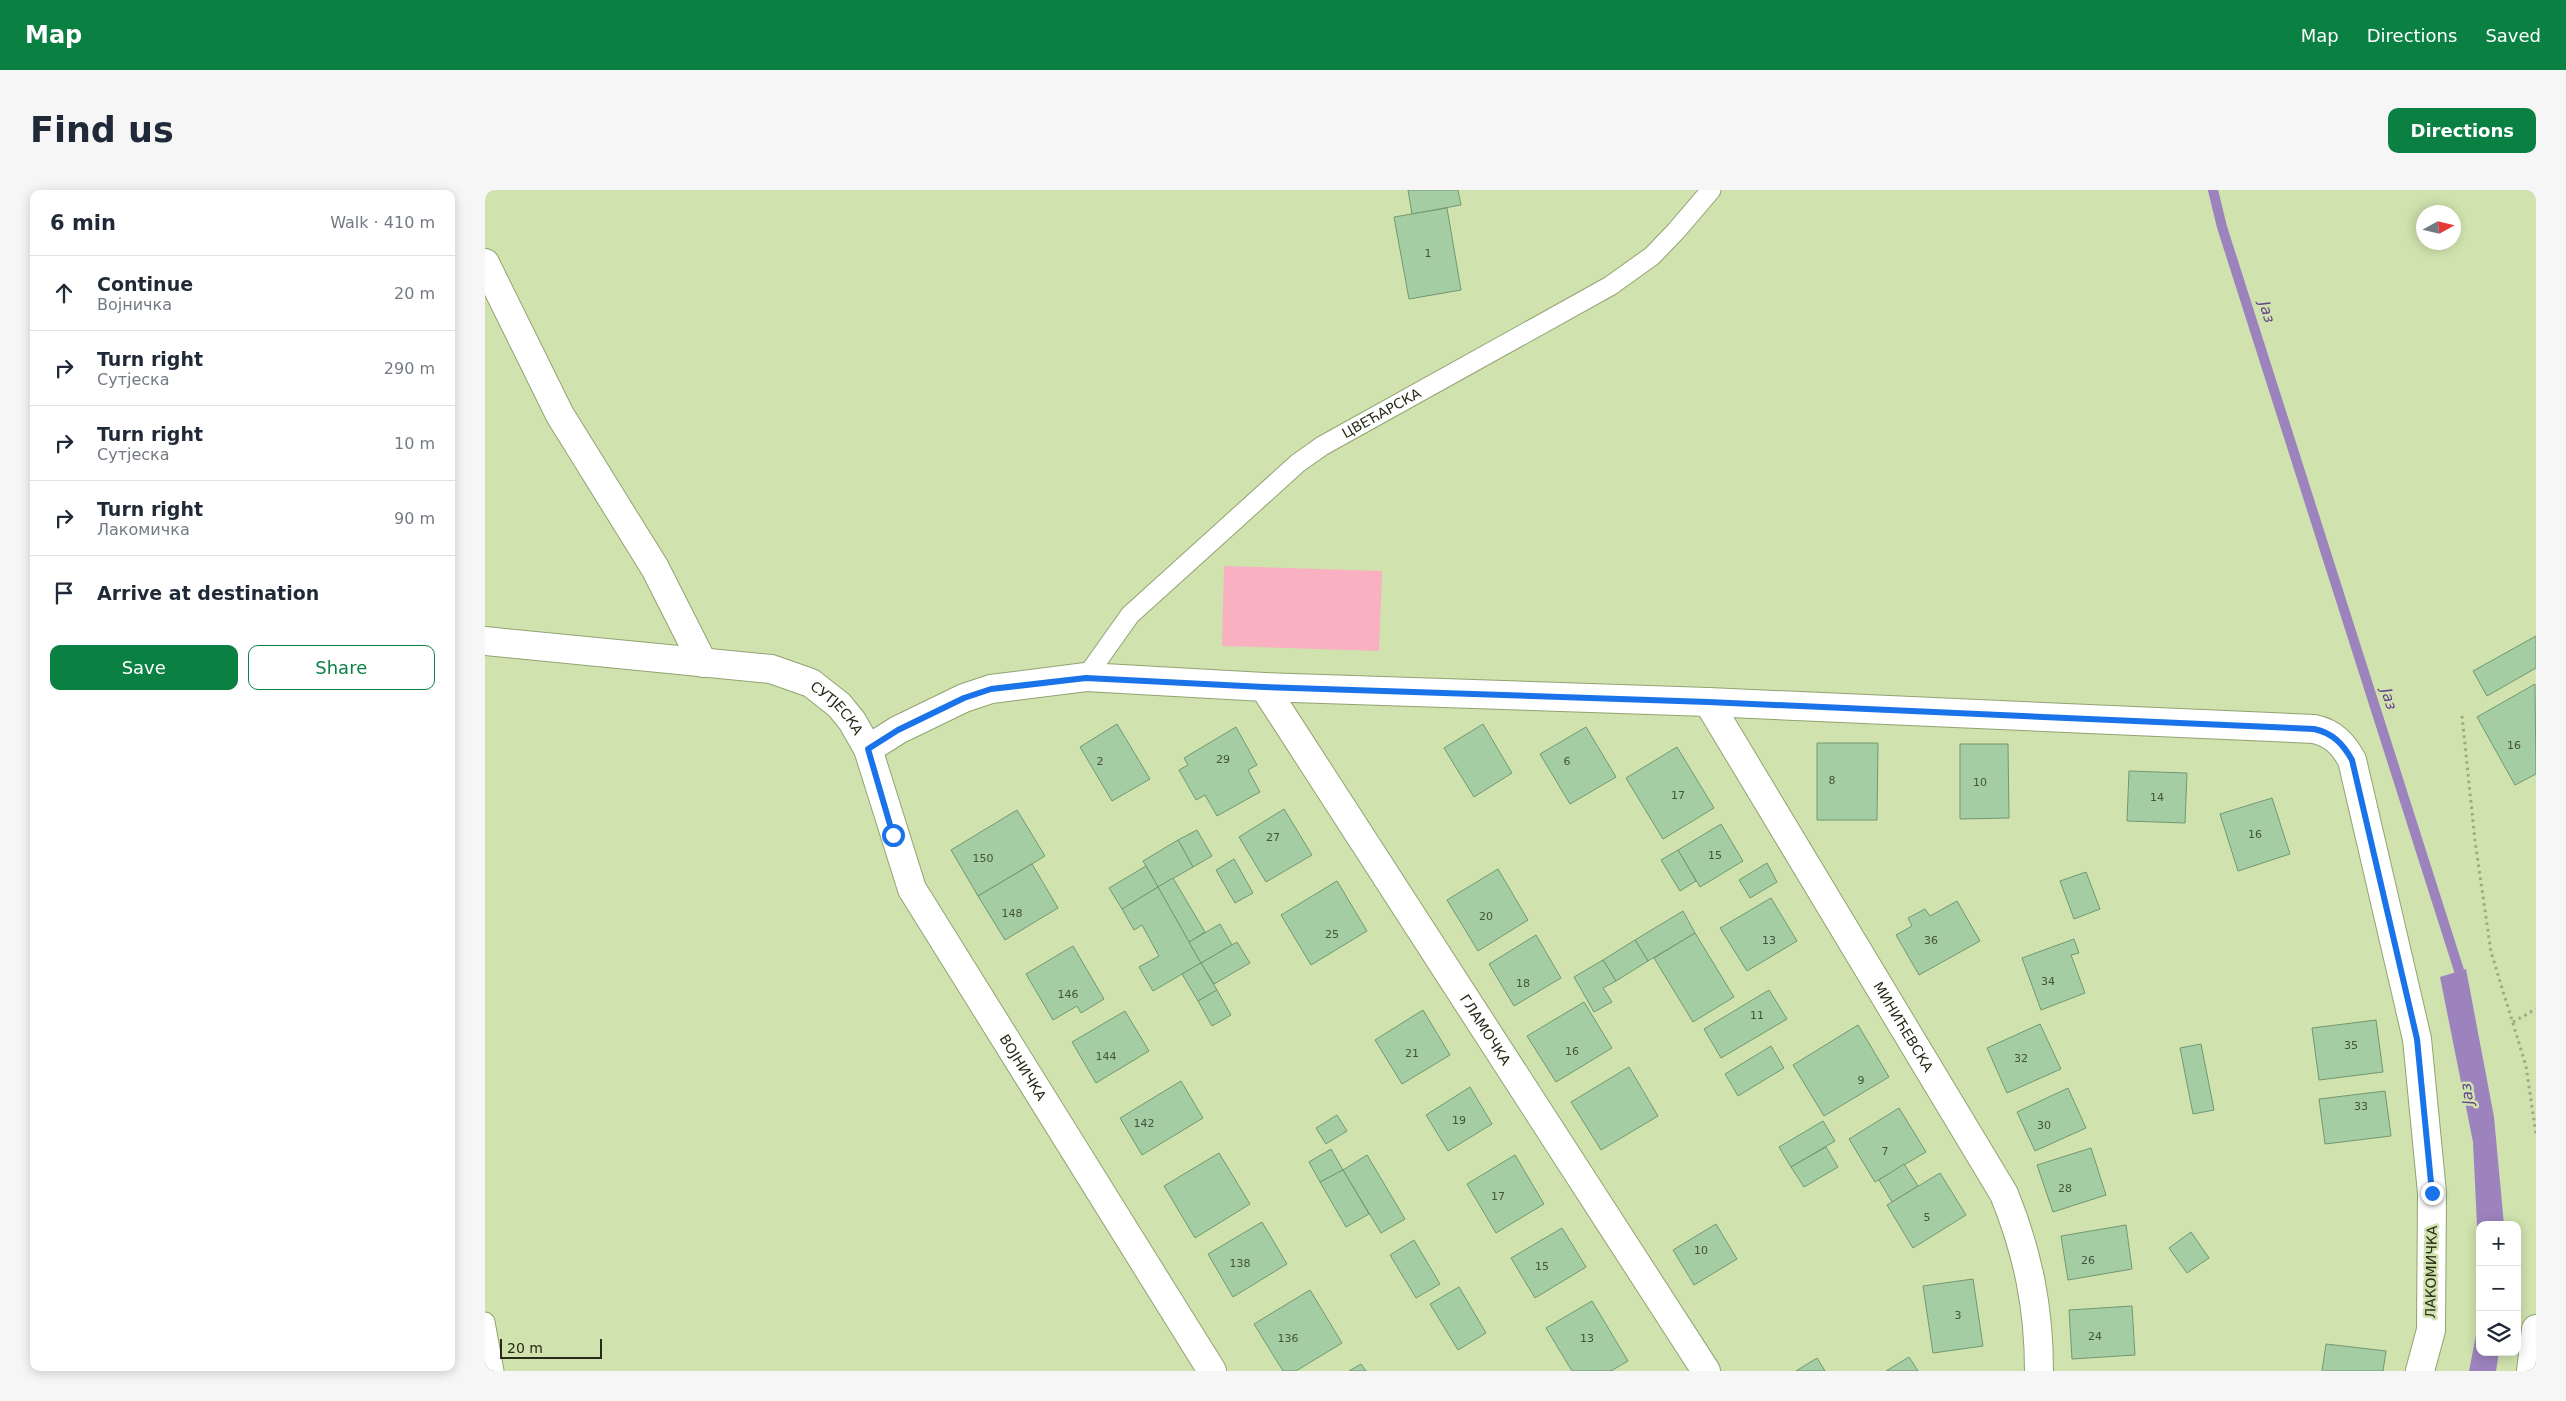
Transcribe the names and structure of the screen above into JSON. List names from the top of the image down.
{
  "streets": {
    "street": [
      "СУТЈЕСКА",
      "МИНИЋЕВСКА",
      "ГЛАМОЧКА",
      "ВОЈНИЧКА",
      "ЛАКОМИЧКА"
    ],
    "lane": ["ЦВЕЋАРСКА"]
  },
  "crossings": [
    ["ЦВЕЋАРСКА", "СУТЈЕСКА"],
    ["СУТЈЕСКА", "МИНИЋЕВСКА"],
    ["СУТЈЕСКА", "ГЛАМОЧКА"],
    ["СУТЈЕСКА", "ВОЈНИЧКА"],
    ["СУТЈЕСКА", "ЛАКОМИЧКА"]
  ],
  "water": ["Јаз"],
  "house_numbers": [
    "1",
    "16",
    "29",
    "2",
    "6",
    "8",
    "10",
    "17",
    "14",
    "16",
    "27",
    "15",
    "150",
    "148",
    "20",
    "25",
    "13",
    "36",
    "34",
    "18",
    "146",
    "11",
    "35",
    "16",
    "21",
    "144",
    "32",
    "9",
    "33",
    "19",
    "142",
    "30",
    "7",
    "28",
    "17",
    "5",
    "10",
    "26",
    "138",
    "15",
    "3",
    "24",
    "136",
    "13"
  ],
  "scale_bar": "20 m",
  "north": "right",
  "page": {
    "header": "Map",
    "nav": ["Map", "Directions", "Saved"],
    "buttons": [
      "Directions",
      ["Save", "Share"]
    ],
    "title": "Find us",
    "heading": ["6 min", "Walk · 410 m"],
    "list": [
      ["Continue", "Војничка", "20 m"],
      ["Turn right", "Сутјеска", "290 m"],
      ["Turn right", "Сутјеска", "10 m"],
      ["Turn right", "Лакомичка", "90 m"],
      "Arrive at destination"
    ],
    "map_buttons": ["+", "−"],
    "scale": "20 m"
  }
}
